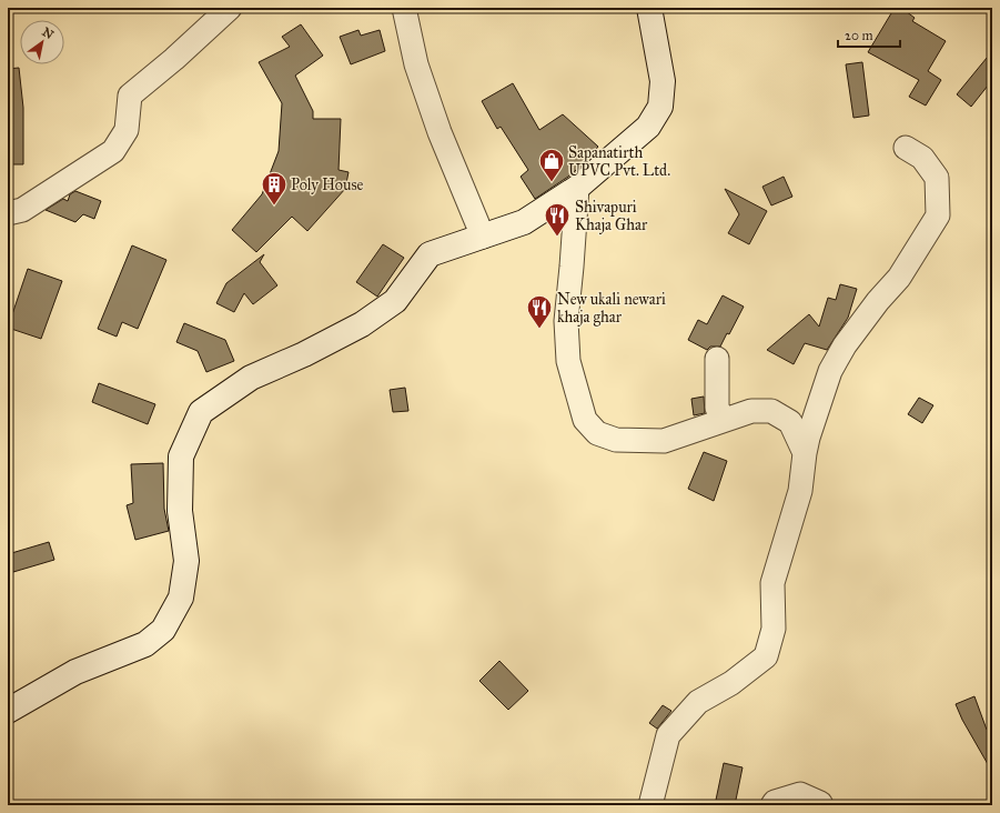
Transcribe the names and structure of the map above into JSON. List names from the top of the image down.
{
  "places": {
    "shop": ["Sapanatirth UPVC Pvt. Ltd."],
    "building": ["Poly House"],
    "restaurant": ["Shivapuri Khaja Ghar", "New ukali newari khaja ghar"]
  },
  "scale_bar": "20 m",
  "north": "top right"
}
